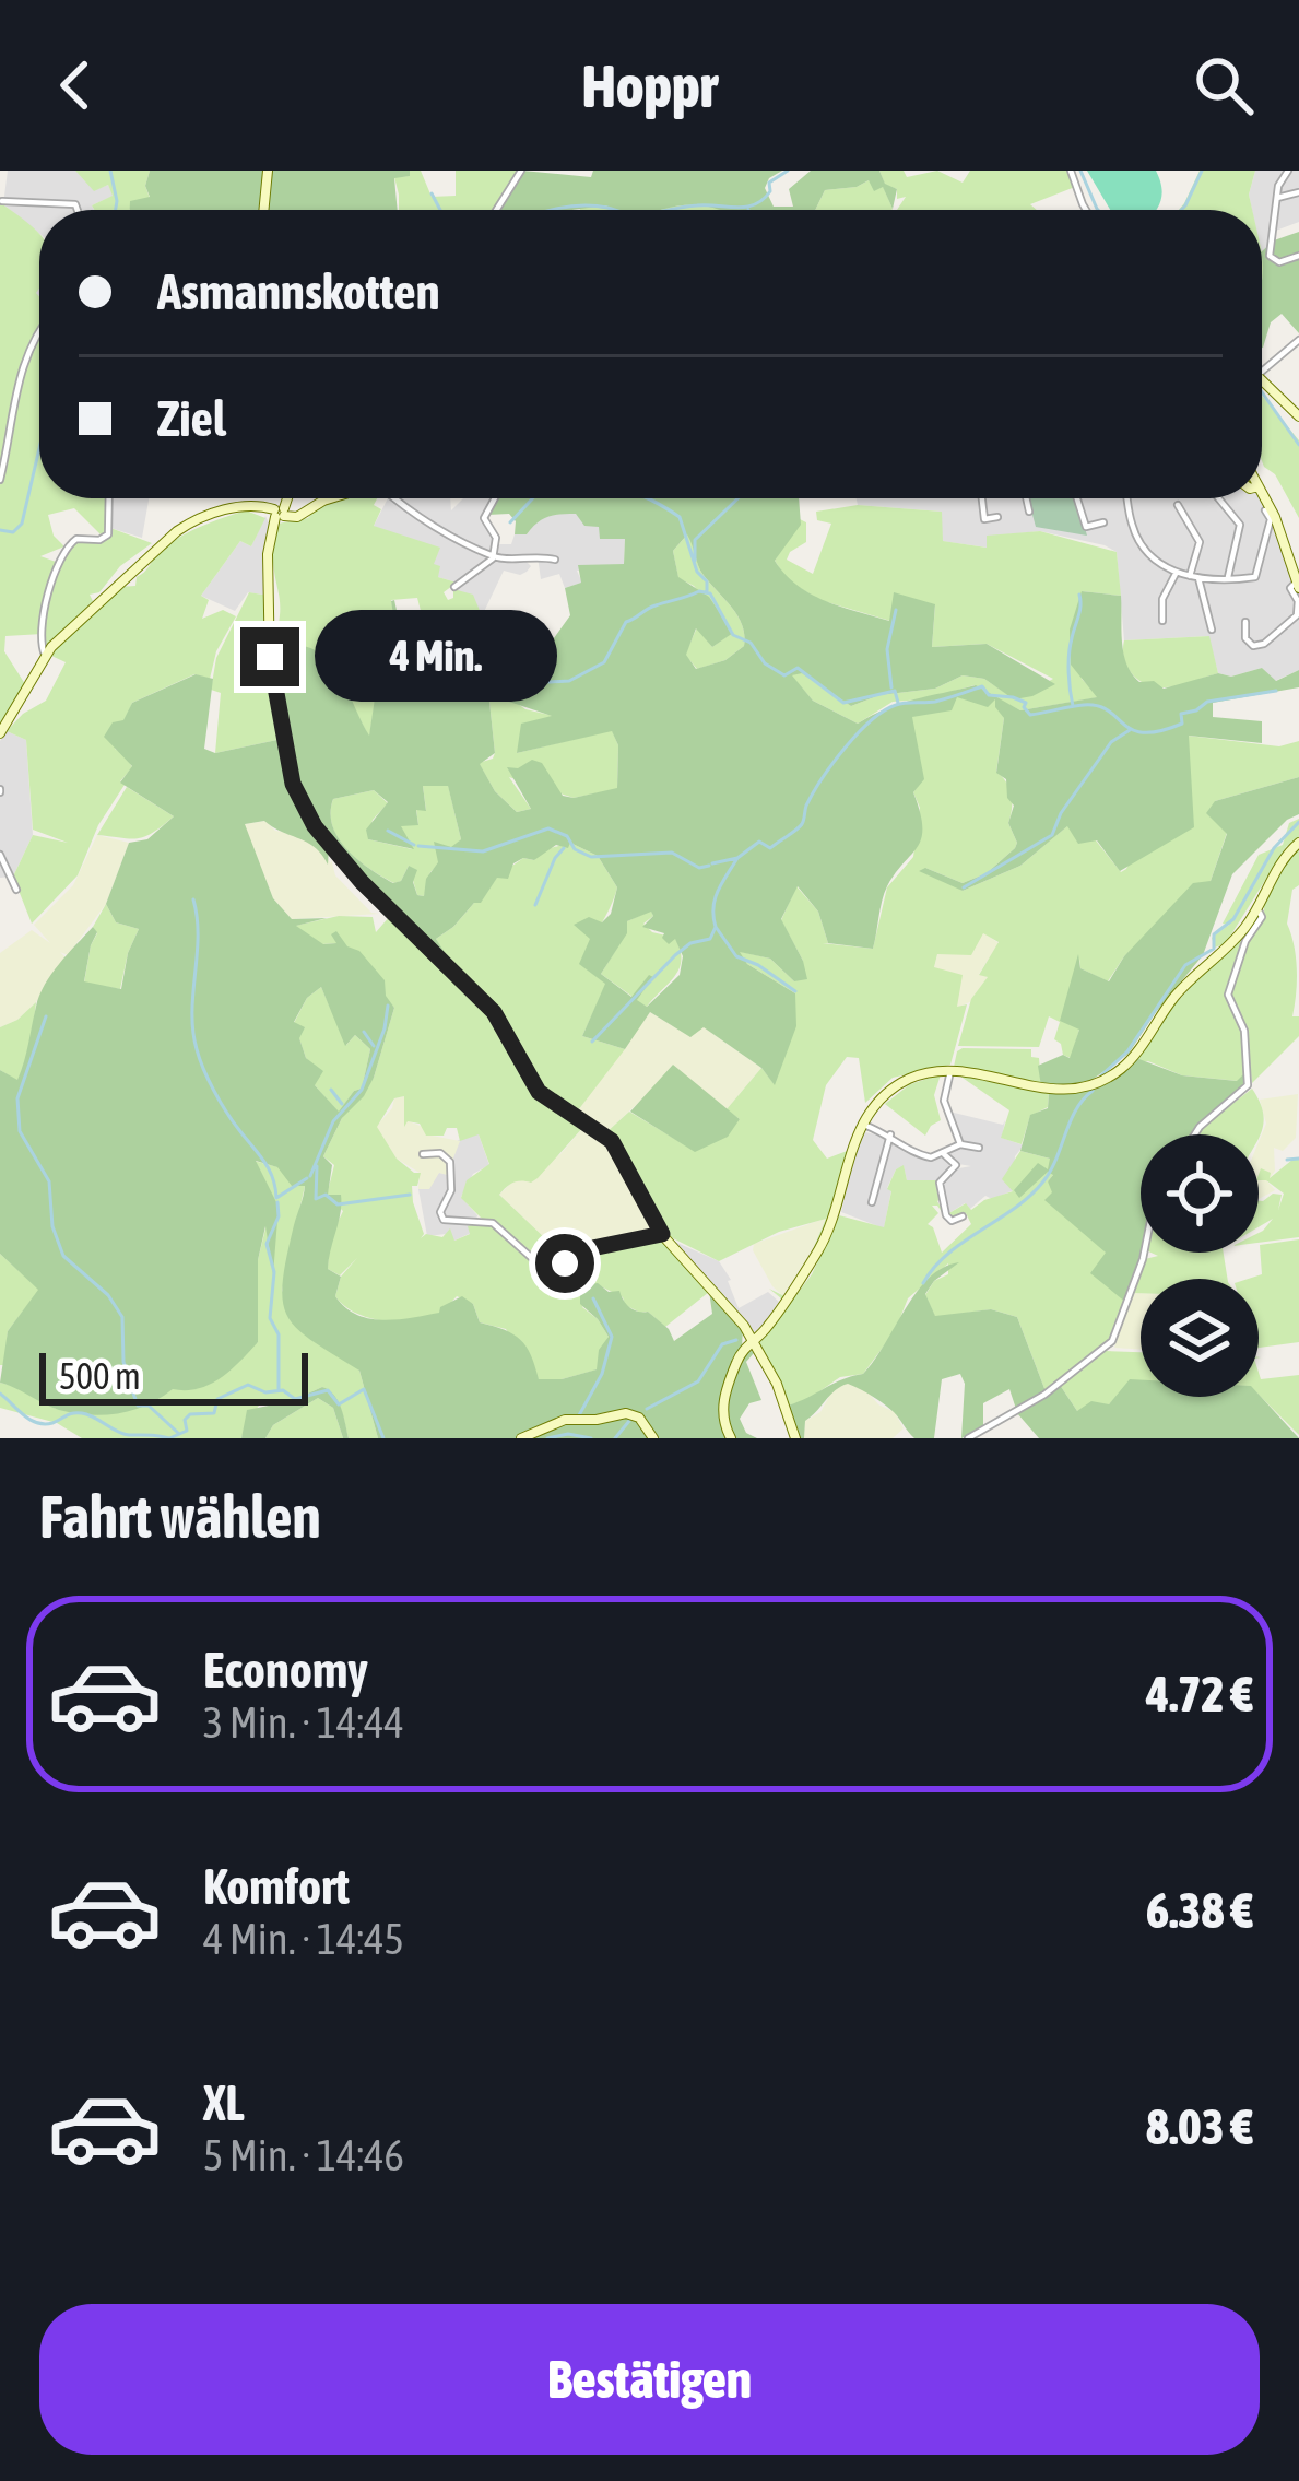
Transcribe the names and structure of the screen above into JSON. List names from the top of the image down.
{
  "scale_bar": "500 m",
  "page": {
    "header": "Hoppr",
    "banner": ["Asmannskotten", "Ziel"],
    "bubble": "4 Min.",
    "scale": "500 m",
    "heading": "Fahrt wählen",
    "list": [
      {
        "name": "Economy",
        "note": "3 Min. · 14:44",
        "value": "4.72 €"
      },
      {
        "name": "Komfort",
        "note": "4 Min. · 14:45",
        "value": "6.38 €"
      },
      {
        "name": "XL",
        "note": "5 Min. · 14:46",
        "value": "8.03 €"
      }
    ],
    "buttons": "Bestätigen"
  }
}
